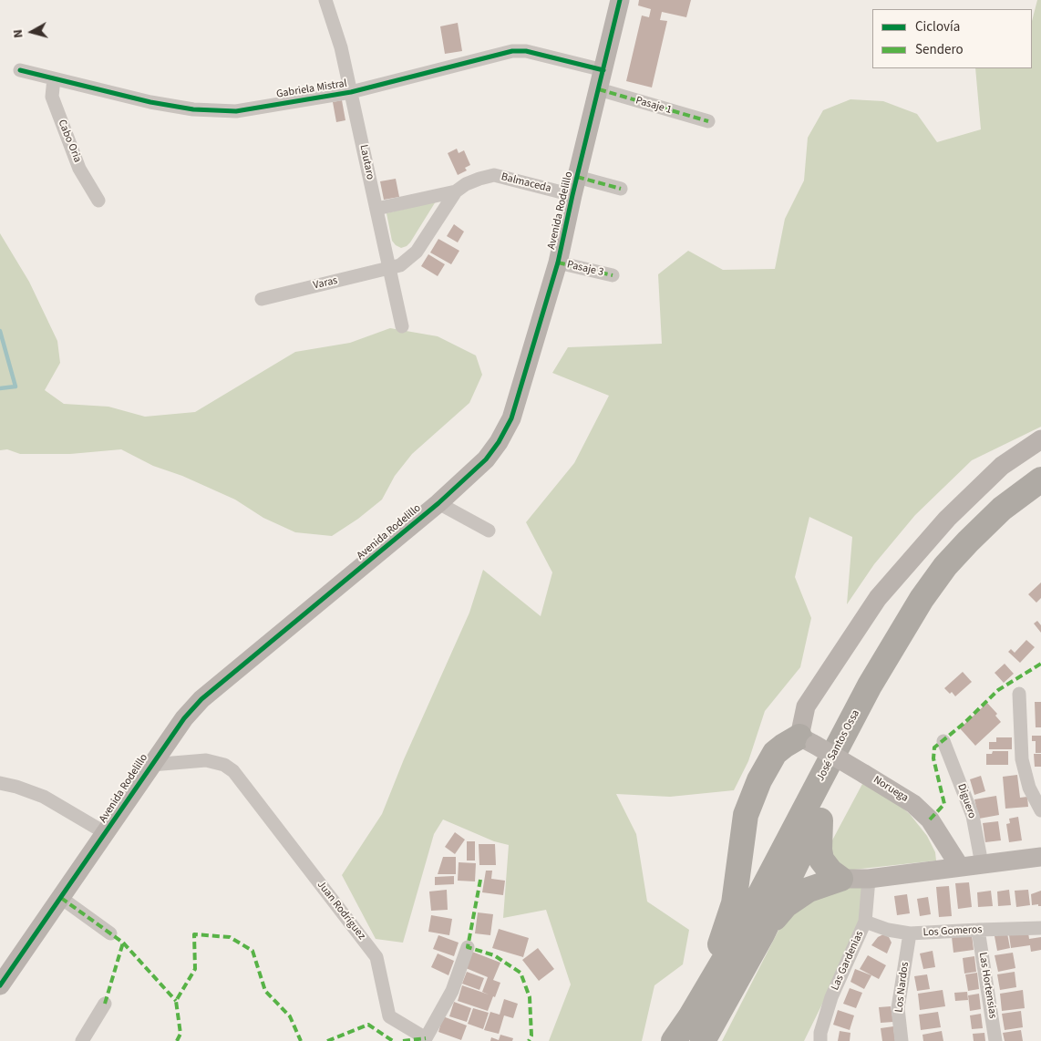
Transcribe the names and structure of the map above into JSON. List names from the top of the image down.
{
  "streets": {
    "highway": ["José Santos Ossa"],
    "street": [
      "Gabriela Mistral",
      "Pasaje 1",
      "Cabo Oria",
      "Lautaro",
      "Balmaceda",
      "Avenida Rodelillo",
      "Pasaje 3",
      "Varas",
      "Noruega",
      "Diguero",
      "Juan Rodríguez",
      "Los Gomeros",
      "Las Gardenias",
      "Las Hortensias",
      "Los Nardos"
    ]
  },
  "crossings": [
    ["Gabriela Mistral", "Cabo Oria"],
    ["Gabriela Mistral", "Lautaro"],
    ["Gabriela Mistral", "Avenida Rodelillo"],
    ["Pasaje 1", "Avenida Rodelillo"],
    ["Lautaro", "Balmaceda"],
    ["Lautaro", "Varas"],
    ["Balmaceda", "Avenida Rodelillo"],
    ["Balmaceda", "Varas"],
    ["Avenida Rodelillo", "Pasaje 3"],
    ["Avenida Rodelillo", "Juan Rodríguez"],
    ["Los Gomeros", "Las Gardenias"],
    ["Los Gomeros", "Las Hortensias"],
    ["Los Gomeros", "Los Nardos"]
  ],
  "legend": ["Ciclovía", "Sendero"],
  "north": "left"
}
